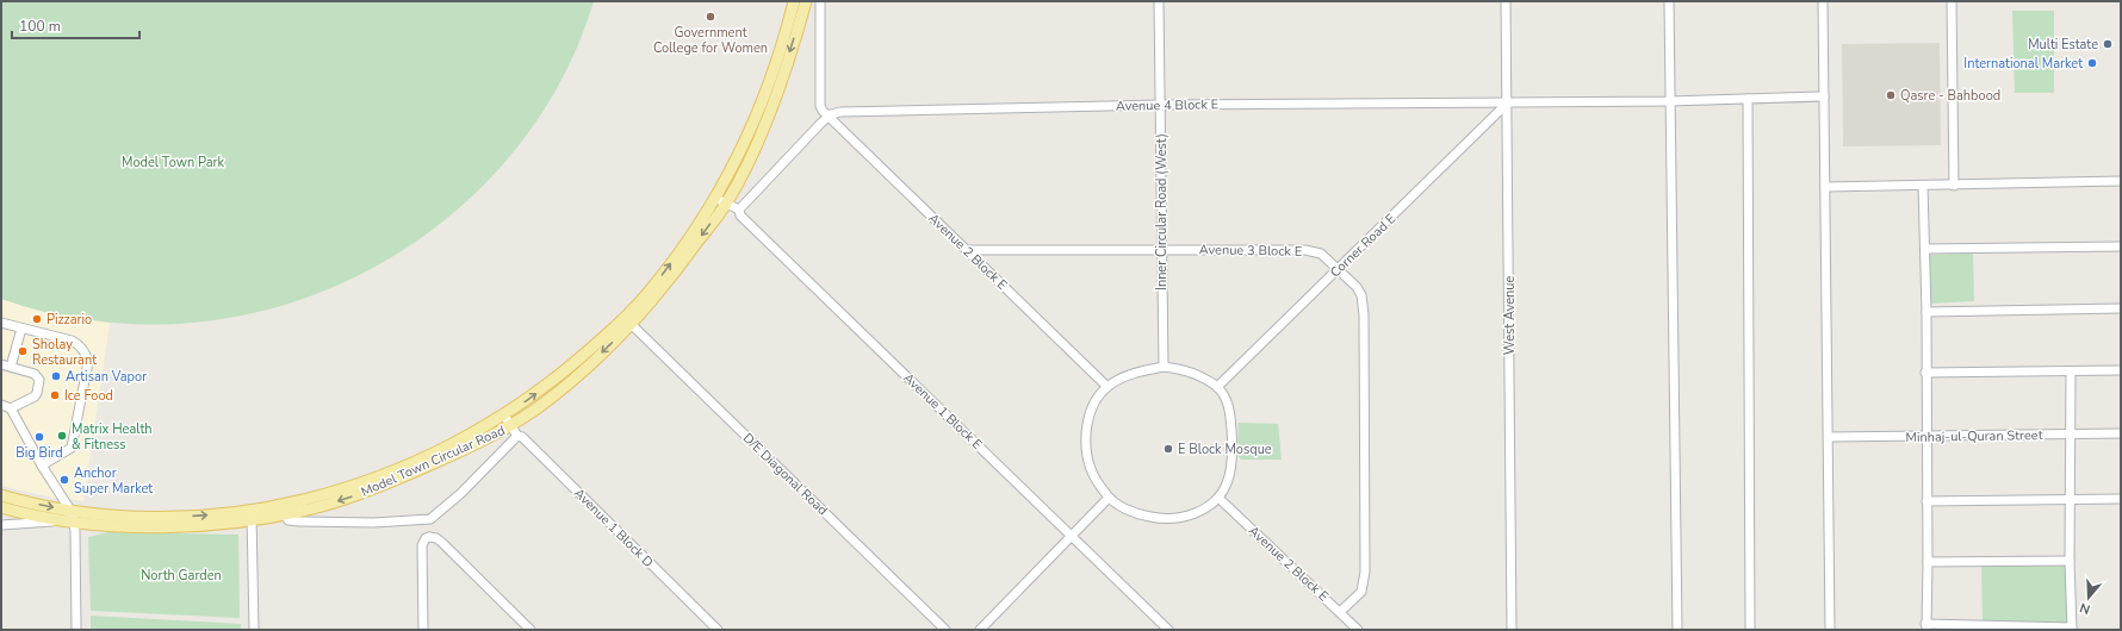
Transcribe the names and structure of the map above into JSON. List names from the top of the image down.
{
  "streets": {
    "main road": ["Model Town Circular Road"],
    "street": [
      "Avenue 4 Block E",
      "Inner Circular Road (West)",
      "Corner Road E",
      "Avenue 3 Block E",
      "Avenue 2 Block E",
      "West Avenue",
      "Avenue 1 Block E",
      "Minhaj-ul-Quran Street",
      "D/E Diagonal Road",
      "Avenue 1 Block D"
    ]
  },
  "crossings": [
    ["Avenue 4 Block E", "Inner Circular Road (West)"],
    ["Avenue 4 Block E", "Corner Road E"],
    ["Avenue 4 Block E", "Avenue 2 Block E"],
    ["Avenue 4 Block E", "West Avenue"],
    ["Inner Circular Road (West)", "Corner Road E"],
    ["Inner Circular Road (West)", "Avenue 3 Block E"],
    ["Inner Circular Road (West)", "Avenue 2 Block E"],
    ["Corner Road E", "Avenue 3 Block E"],
    ["Corner Road E", "Avenue 2 Block E"],
    ["Corner Road E", "West Avenue"],
    ["Avenue 3 Block E", "Avenue 2 Block E"],
    ["Avenue 1 Block E", "Model Town Circular Road"],
    ["Model Town Circular Road", "D/E Diagonal Road"],
    ["Model Town Circular Road", "Avenue 1 Block D"]
  ],
  "parks": ["Model Town Park", "North Garden"],
  "places": [
    "Government College for Women",
    "Multi Estate",
    "International Market",
    "Qasre - Bahbood",
    "Pizzario",
    "Sholay Restaurant",
    "Artisan Vapor",
    "Ice Food",
    "Matrix Health & Fitness",
    "Big Bird",
    "E Block Mosque",
    "Anchor Super Market"
  ],
  "scale_bar": "100 m",
  "north": "bottom"
}
